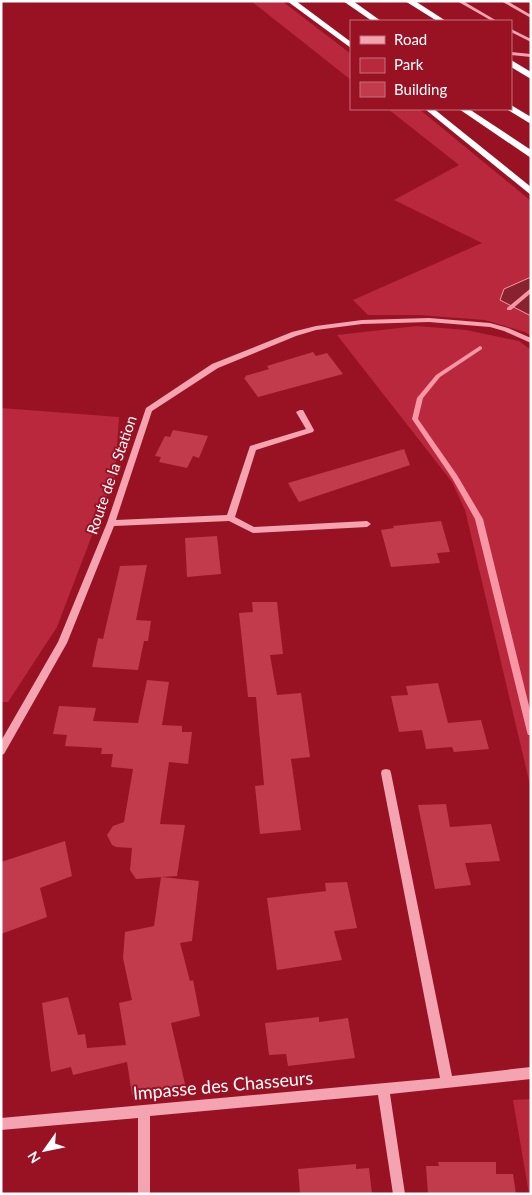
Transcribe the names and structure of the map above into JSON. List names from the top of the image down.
{
  "streets": {
    "street": ["Route de la Station", "Impasse des Chasseurs"]
  },
  "legend": ["Road", "Park", "Building"],
  "north": "bottom left"
}
